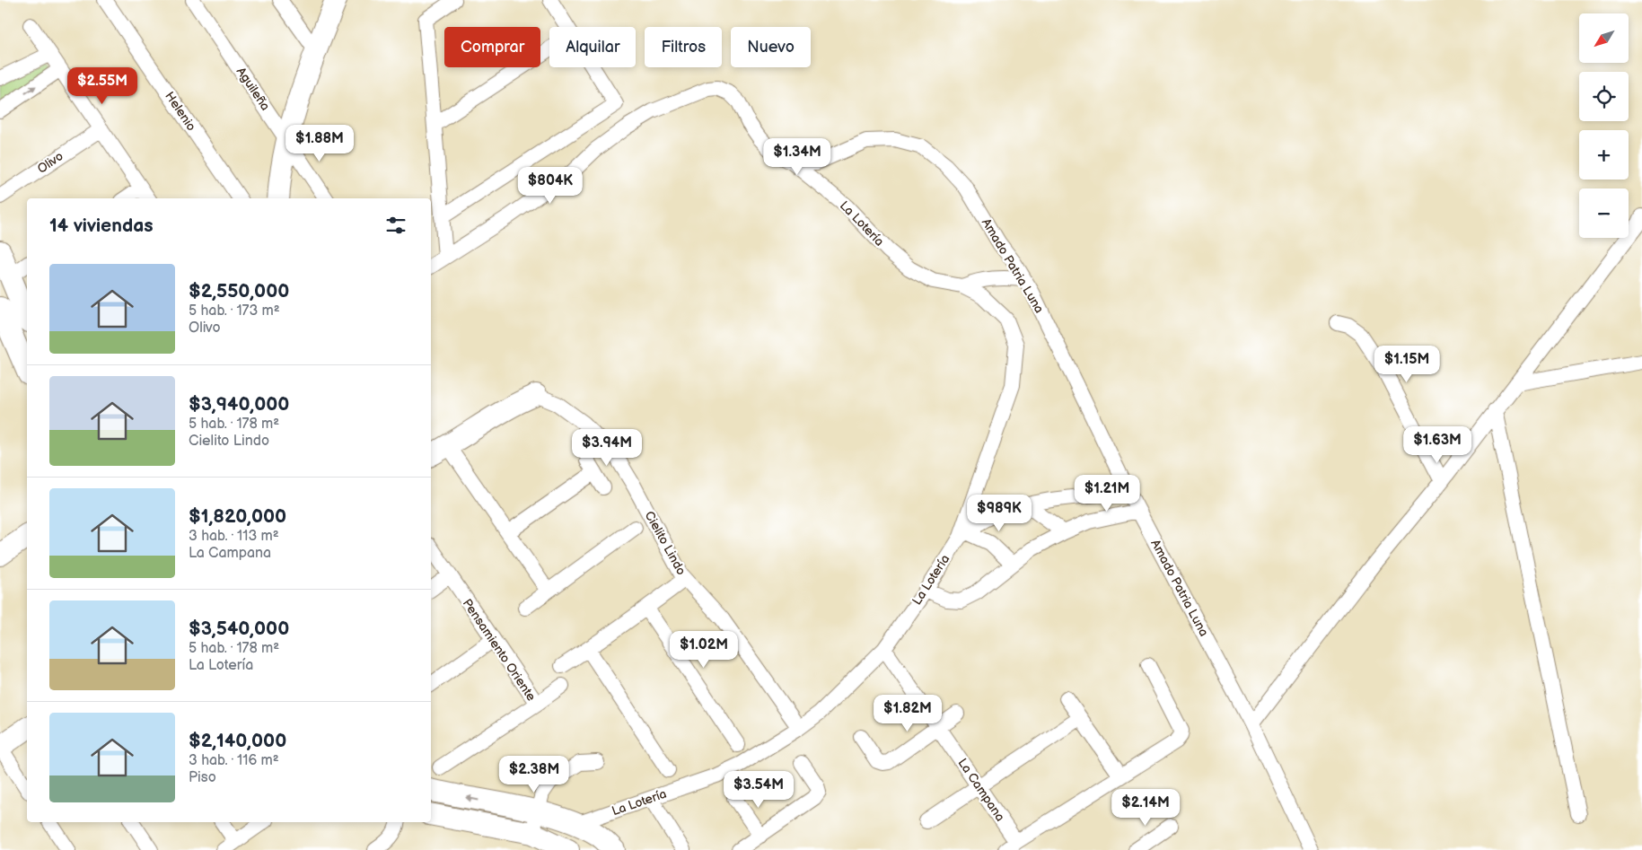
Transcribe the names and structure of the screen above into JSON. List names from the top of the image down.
{
  "streets": {
    "street": [
      "Aguileña",
      "Helenio",
      "Olivo",
      "La Lotería",
      "Amado Patria Luna",
      "Cielito Lindo",
      "Pensamiento Oriente",
      "La Campana"
    ]
  },
  "crossings": [
    ["La Lotería", "Amado Patria Luna"],
    ["La Lotería", "Cielito Lindo"],
    ["La Lotería", "La Campana"]
  ],
  "north": "bottom left",
  "page": {
    "map_buttons": ["+", "−"],
    "chip": [
      "Comprar",
      "Alquilar",
      "Filtros",
      "Nuevo"
    ],
    "price": [
      "$2.55M",
      "$1.88M",
      "$1.34M",
      "$804K",
      "$1.15M",
      "$1.63M",
      "$3.94M",
      "$1.21M",
      "$989K",
      "$1.02M",
      "$1.82M",
      "$2.38M",
      "$3.54M",
      "$2.14M"
    ],
    "heading": "14 viviendas",
    "list": [
      {
        "name": "$2,550,000",
        "note": "5 hab. · 173 m² · Olivo"
      },
      {
        "name": "$3,940,000",
        "note": "5 hab. · 178 m² · Cielito Lindo"
      },
      {
        "name": "$1,820,000",
        "note": "3 hab. · 113 m² · La Campana"
      },
      {
        "name": "$3,540,000",
        "note": "5 hab. · 178 m² · La Lotería"
      },
      {
        "name": "$2,140,000",
        "note": "3 hab. · 116 m² · Piso"
      }
    ]
  }
}
